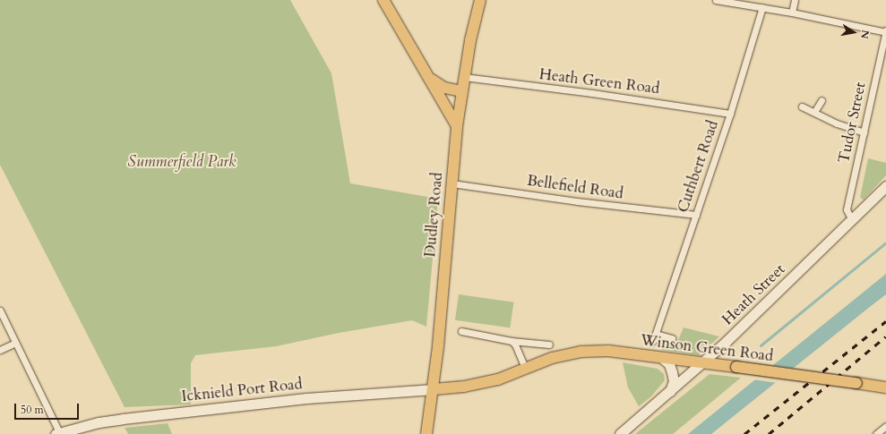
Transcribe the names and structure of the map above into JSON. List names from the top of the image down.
{
  "streets": {
    "main road": [
      "Dudley Road",
      "Heath Street",
      "Winson Green Road",
      "Icknield Port Road"
    ],
    "street": [
      "Heath Green Road",
      "Tudor Street",
      "Cuthbert Road",
      "Bellefield Road"
    ]
  },
  "crossings": [
    ["Heath Green Road", "Cuthbert Road"],
    ["Heath Green Road", "Dudley Road"],
    ["Tudor Street", "Heath Street"],
    ["Cuthbert Road", "Bellefield Road"],
    ["Bellefield Road", "Dudley Road"],
    ["Dudley Road", "Winson Green Road"],
    ["Dudley Road", "Icknield Port Road"],
    ["Heath Street", "Winson Green Road"],
    ["Winson Green Road", "Icknield Port Road"]
  ],
  "parks": ["Summerfield Park"],
  "scale_bar": "50 m",
  "north": "right"
}
